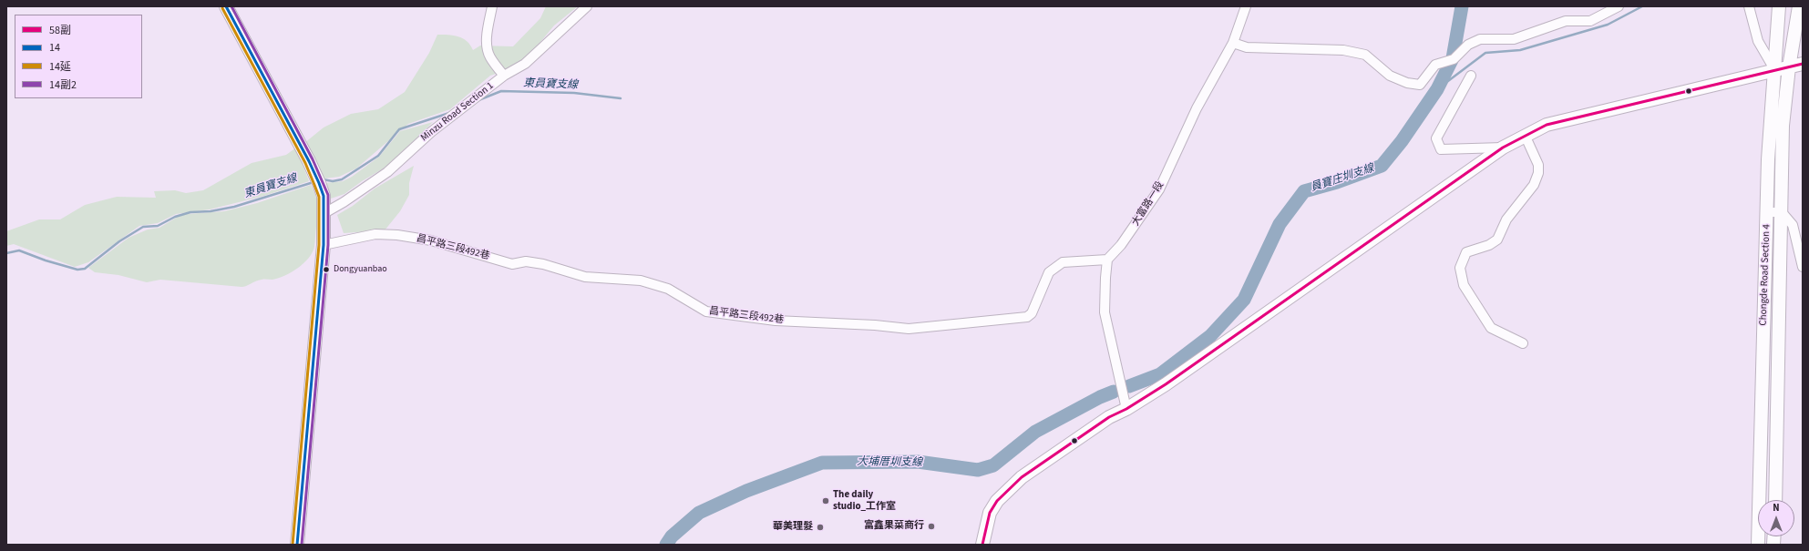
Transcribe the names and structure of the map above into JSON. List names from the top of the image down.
{
  "streets": {
    "street": [
      "Minzu Road Section 1",
      "大富路一段",
      "昌平路三段492巷",
      "Chongde Road Section 4"
    ]
  },
  "crossings": [
    ["大富路一段", "昌平路三段492巷"]
  ],
  "water": ["東員寶支線", "員寶庄圳支線", "大埔厝圳支線"],
  "places": [
    "Dongyuanbao",
    "The daily studio_工作室",
    "富鑫果菜商行",
    "華美理髮"
  ],
  "lines": [
    "transit line 14",
    "transit line 14副2",
    "transit line 14延",
    "transit line 58副"
  ],
  "legend": [
    "58副",
    "14",
    "14延",
    "14副2"
  ],
  "north": "top"
}
